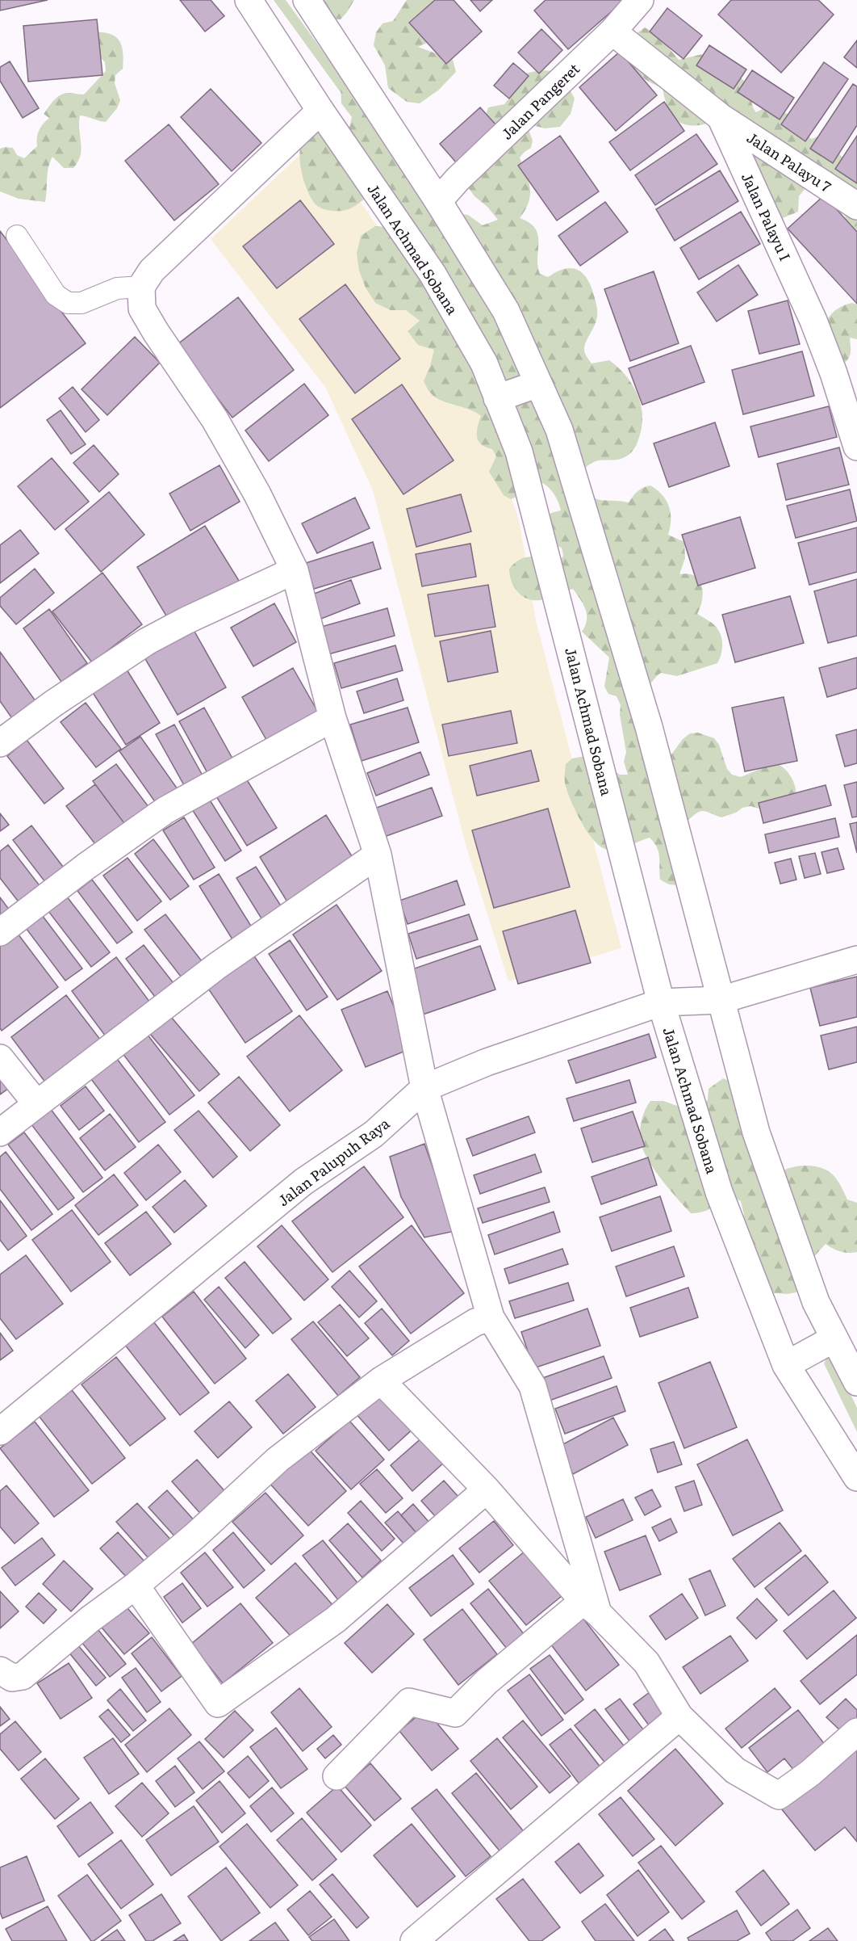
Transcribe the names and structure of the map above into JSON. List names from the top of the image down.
{
  "streets": {
    "street": [
      "Jalan Pangeret",
      "Jalan Palayu 7",
      "Jalan Palayu I",
      "Jalan Achmad Sobana",
      "Jalan Palupuh Raya"
    ]
  },
  "crossings": [
    ["Jalan Pangeret", "Jalan Palayu I"],
    ["Jalan Palayu 7", "Jalan Palayu I"],
    ["Jalan Achmad Sobana", "Jalan Palupuh Raya"]
  ]
}
